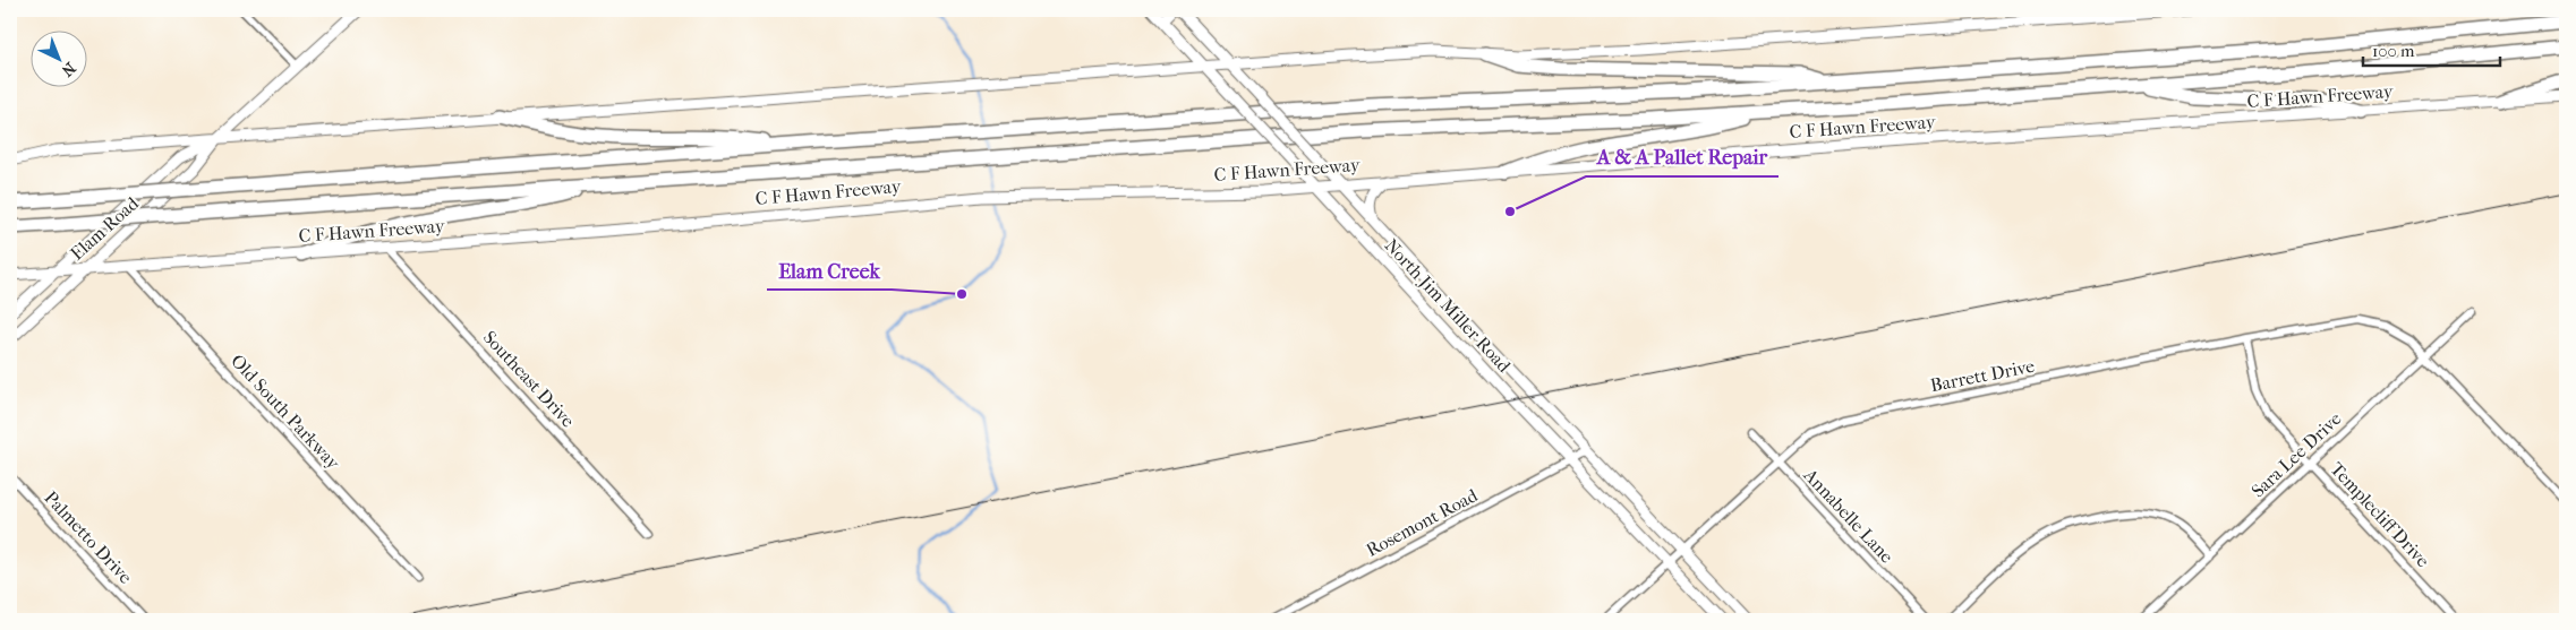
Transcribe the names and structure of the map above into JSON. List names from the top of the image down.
{
  "streets": {
    "highway": ["C F Hawn Freeway"],
    "main road": ["Elam Road", "North Jim Miller Road"],
    "street": [
      "Barrett Drive",
      "Southeast Drive",
      "Old South Parkway",
      "Sara Lee Drive",
      "Templecliff Drive",
      "Annabelle Lane",
      "Rosemont Road",
      "Palmetto Drive"
    ]
  },
  "crossings": [
    ["C F Hawn Freeway", "Elam Road"],
    ["C F Hawn Freeway", "North Jim Miller Road"],
    ["C F Hawn Freeway", "Southeast Drive"],
    ["C F Hawn Freeway", "Old South Parkway"],
    ["North Jim Miller Road", "Barrett Drive"],
    ["North Jim Miller Road", "Rosemont Road"],
    ["Barrett Drive", "Sara Lee Drive"],
    ["Barrett Drive", "Templecliff Drive"],
    ["Barrett Drive", "Annabelle Lane"],
    ["Sara Lee Drive", "Templecliff Drive"]
  ],
  "places": ["A & A Pallet Repair", "Elam Creek"],
  "scale_bar": "100 m",
  "north": "bottom right"
}
